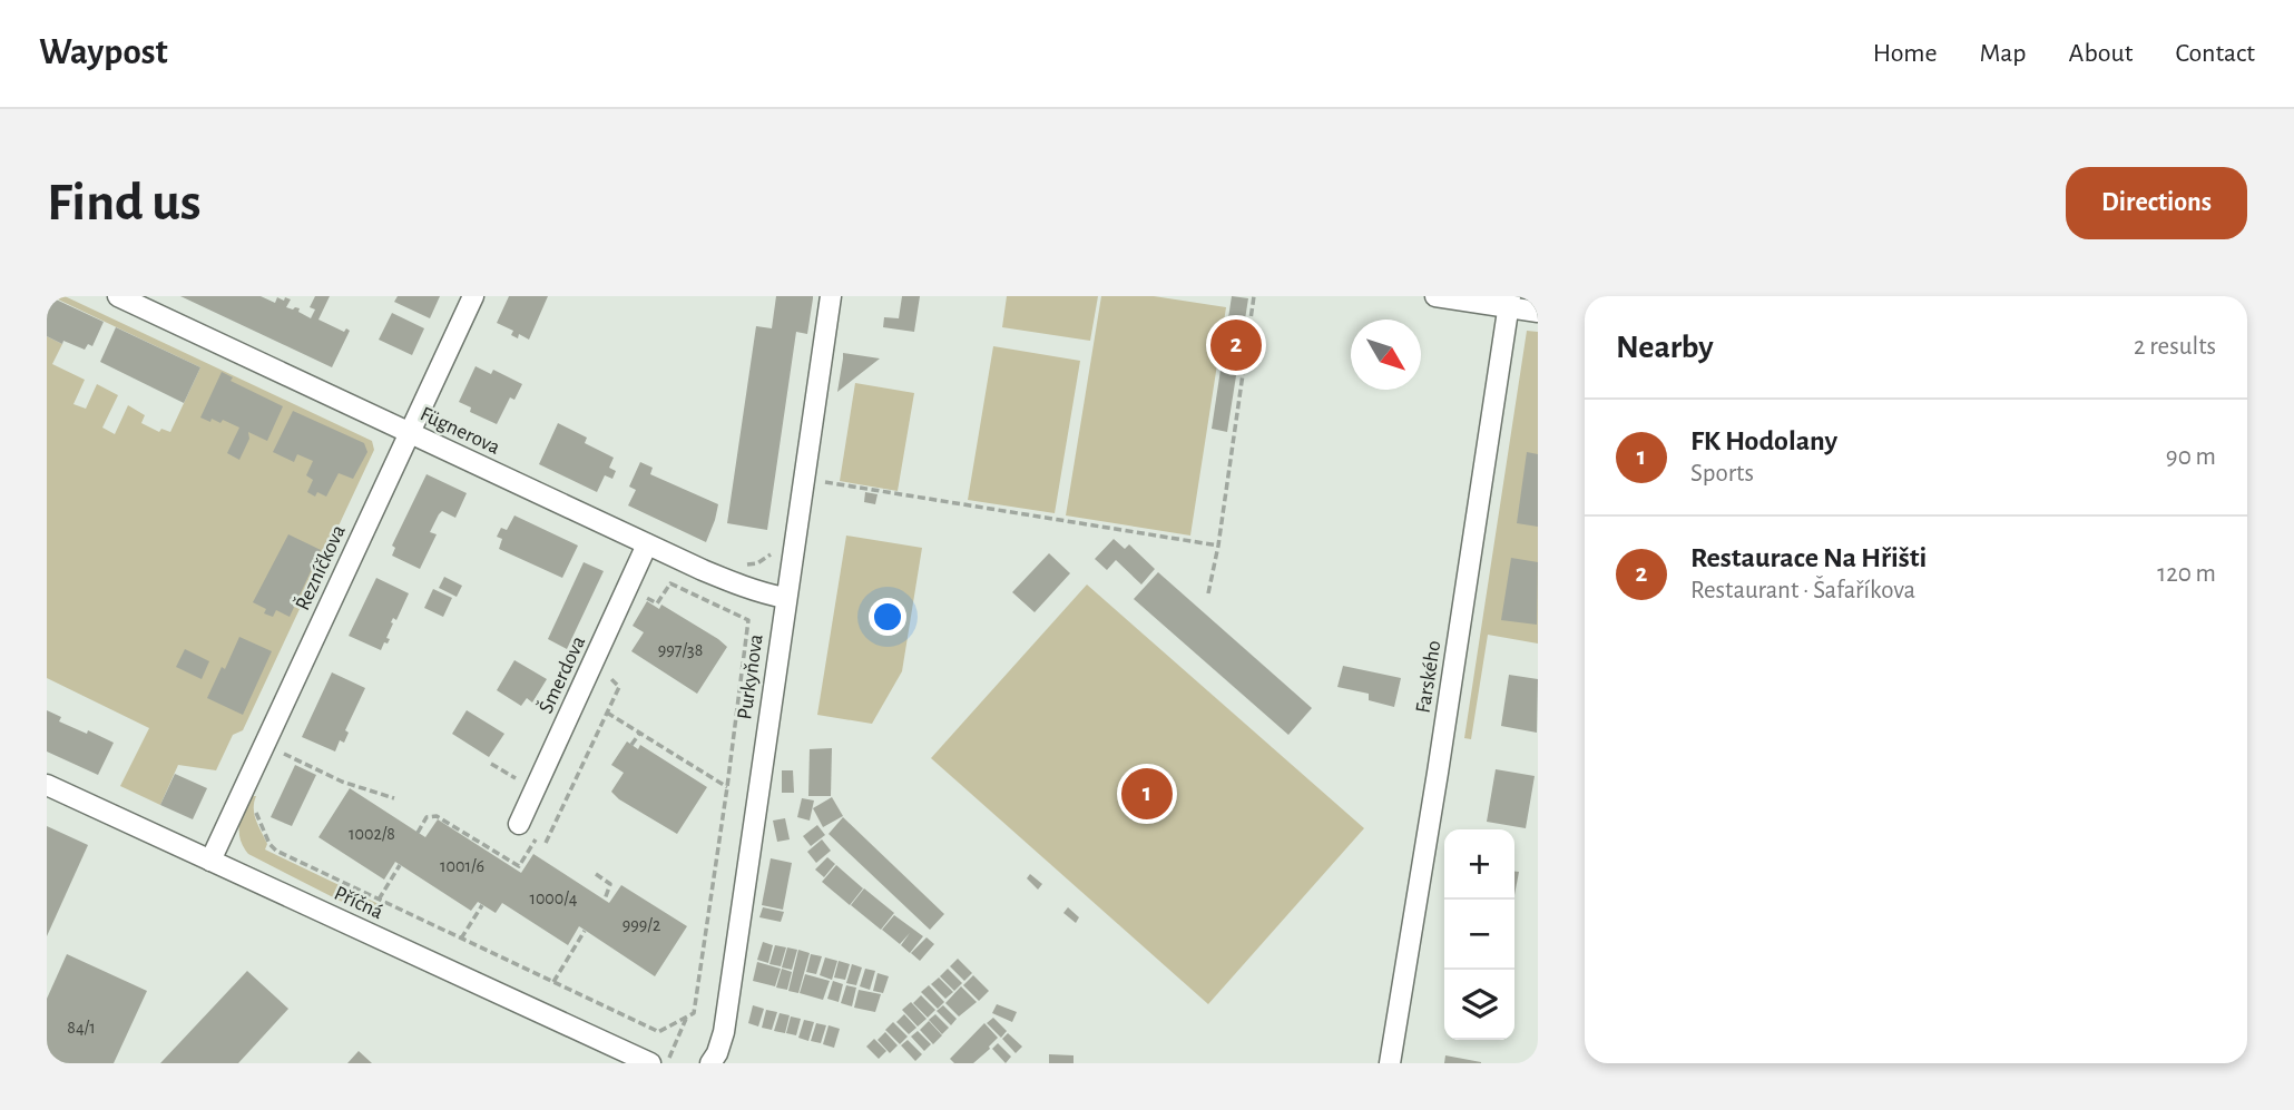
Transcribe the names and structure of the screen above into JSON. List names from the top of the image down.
{
  "streets": {
    "street": [
      "Fügnerova",
      "Řezníčkova",
      "Šmerdova",
      "Purkyňova",
      "Farského",
      "Příčná"
    ]
  },
  "crossings": [
    ["Fügnerova", "Řezníčkova"],
    ["Fügnerova", "Šmerdova"],
    ["Fügnerova", "Purkyňova"],
    ["Řezníčkova", "Příčná"]
  ],
  "house_numbers": [
    "997/38",
    "1002/8",
    "1001/6",
    "1000/4",
    "999/2",
    "84/1"
  ],
  "north": "bottom right",
  "page": {
    "header": "Waypost",
    "nav": [
      "Home",
      "Map",
      "About",
      "Contact"
    ],
    "buttons": "Directions",
    "title": "Find us",
    "heading": ["Nearby", "2 results"],
    "pins": ["2", "1"],
    "list": [
      {
        "mark": "1",
        "name": "FK Hodolany",
        "note": "Sports",
        "value": "90 m"
      },
      {
        "mark": "2",
        "name": "Restaurace Na Hřišti",
        "note": "Restaurant · Šafaříkova",
        "value": "120 m"
      }
    ],
    "map_buttons": ["+", "−"]
  }
}
